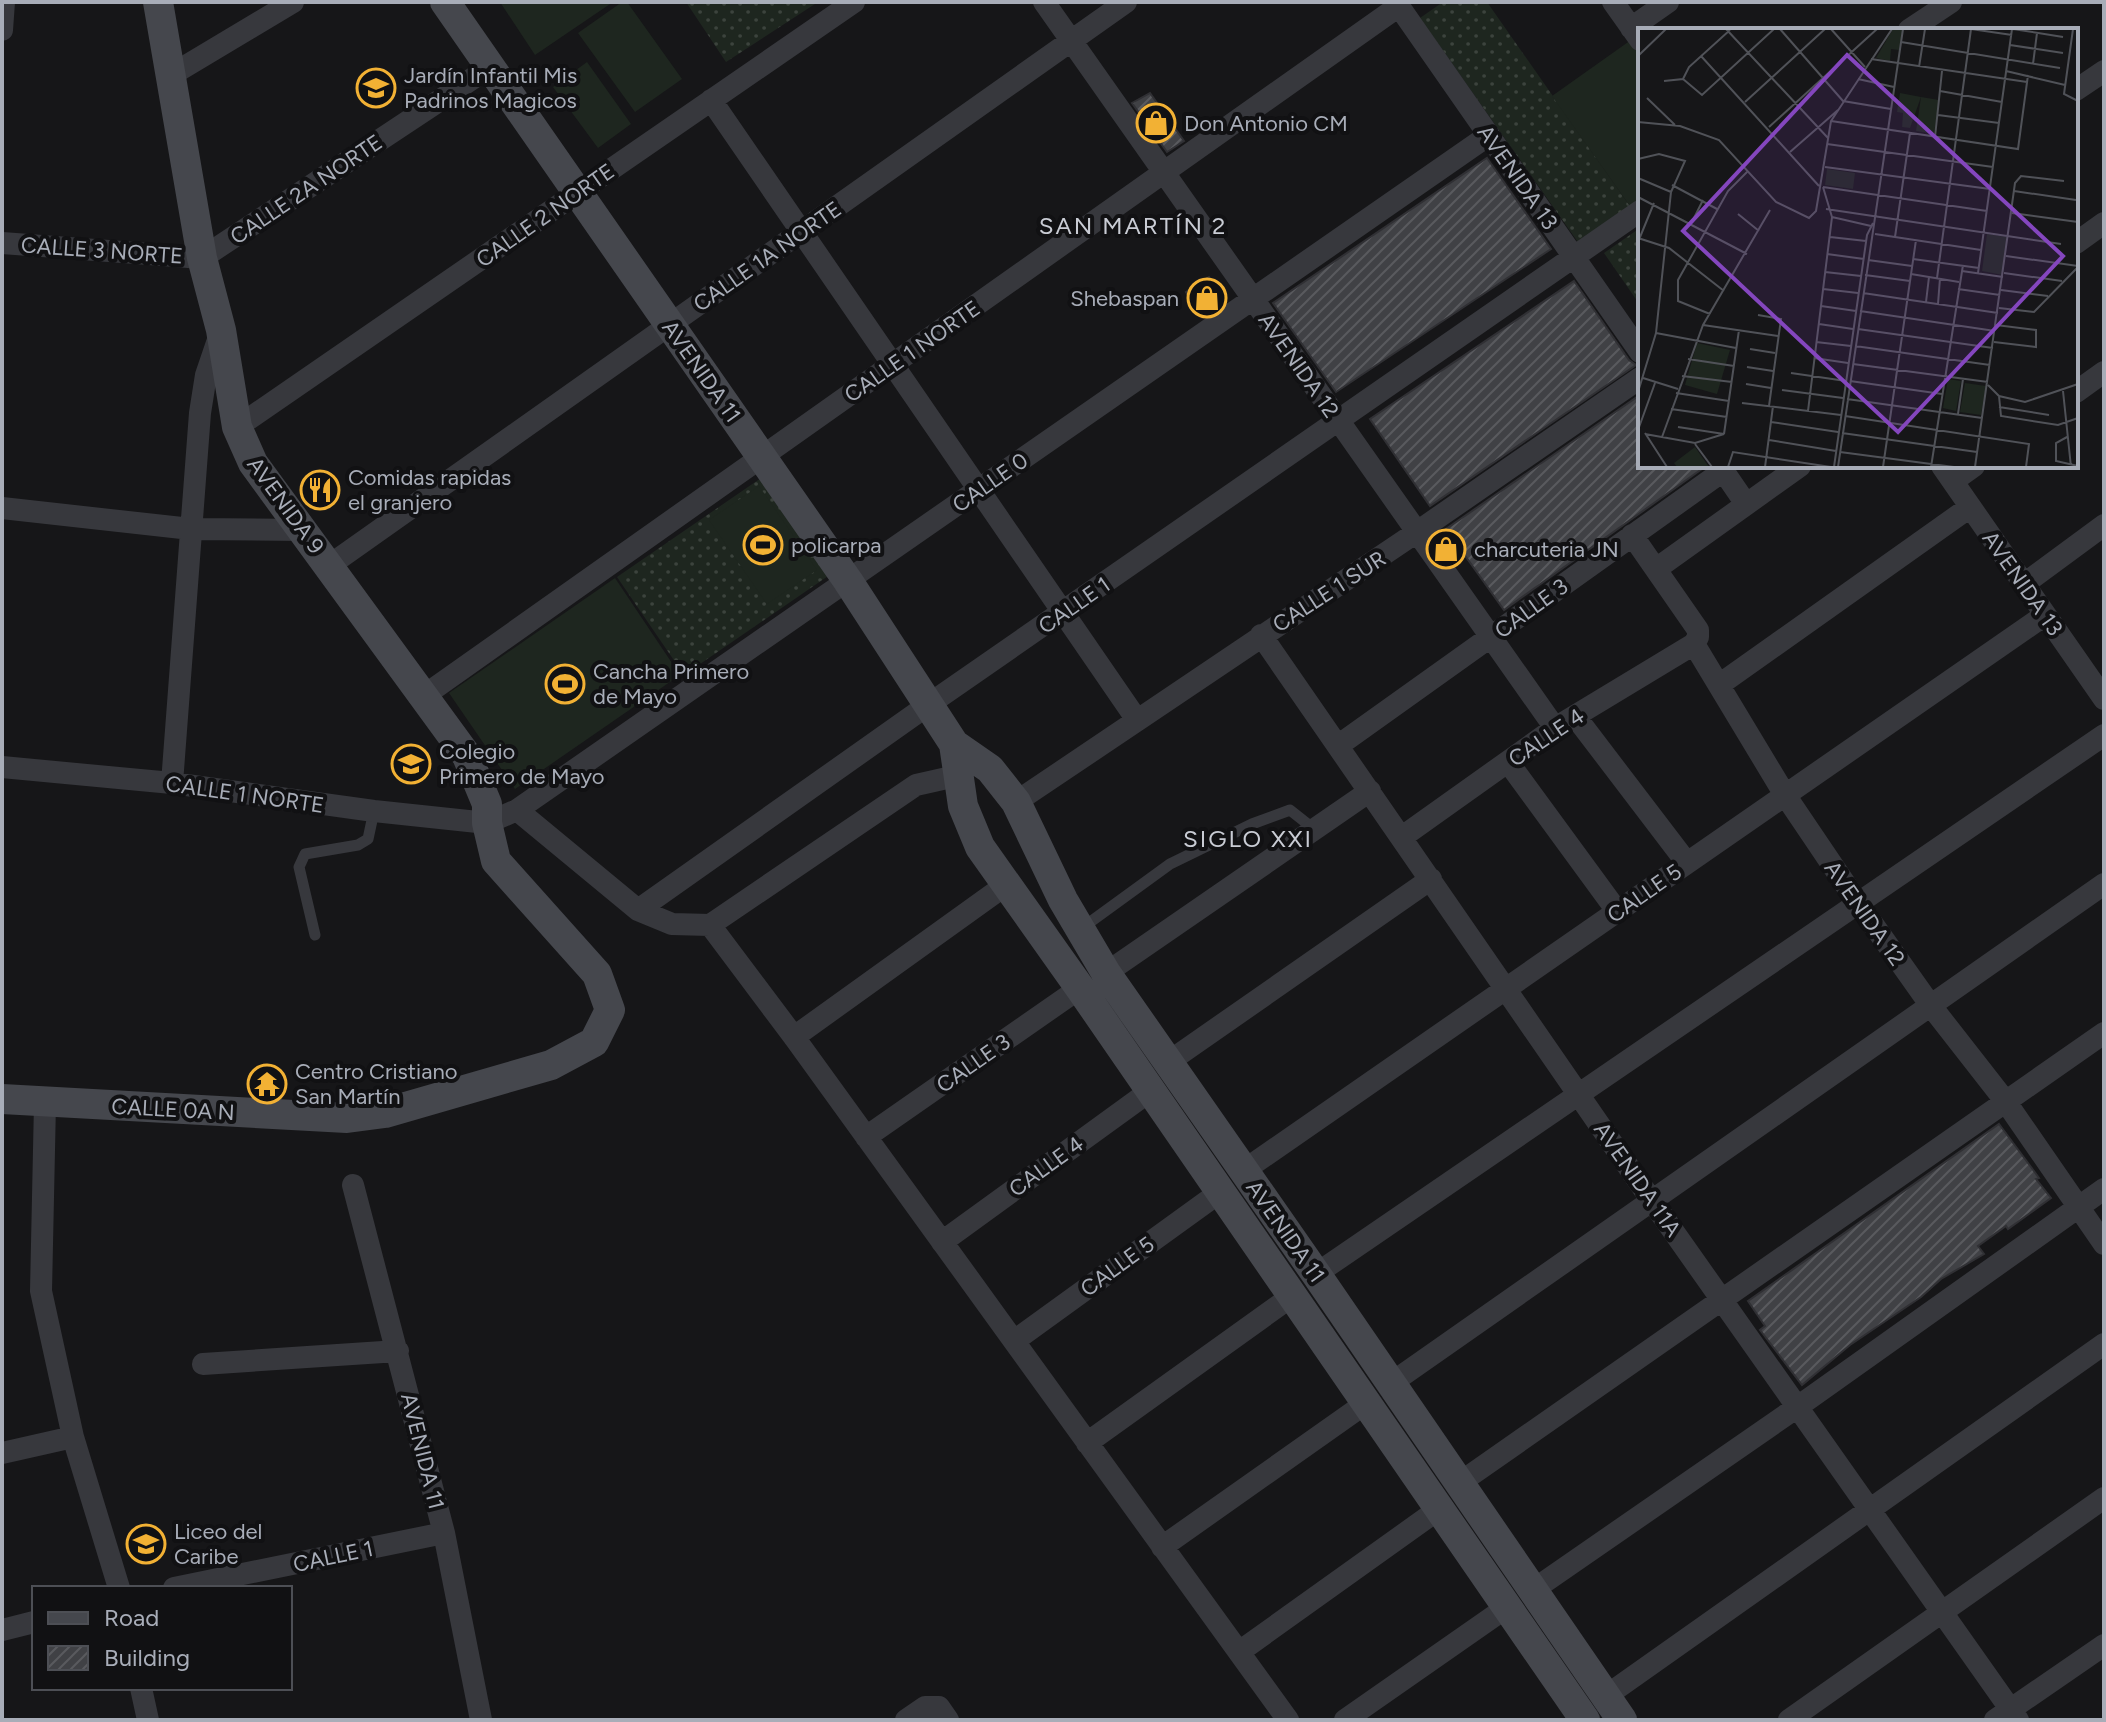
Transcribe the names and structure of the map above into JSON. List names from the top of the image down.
{
  "streets": {
    "street": [
      "AVENIDA 13",
      "CALLE 2A NORTE",
      "CALLE 2 NORTE",
      "CALLE 3 NORTE",
      "CALLE 1A NORTE",
      "CALLE 1 NORTE",
      "AVENIDA 12",
      "AVENIDA 11",
      "CALLE 0",
      "AVENIDA 9",
      "CALLE 1 SUR",
      "CALLE 1",
      "CALLE 3",
      "CALLE 4",
      "CALLE 5",
      "CALLE 0A N",
      "AVENIDA 11A"
    ]
  },
  "crossings": [
    ["AVENIDA 13", "CALLE 1 NORTE"],
    ["AVENIDA 13", "CALLE 0"],
    ["AVENIDA 13", "CALLE 1"],
    ["AVENIDA 13", "CALLE 5"],
    ["CALLE 2A NORTE", "CALLE 3 NORTE"],
    ["CALLE 2A NORTE", "AVENIDA 11"],
    ["CALLE 2A NORTE", "AVENIDA 9"],
    ["CALLE 2 NORTE", "AVENIDA 11"],
    ["CALLE 2 NORTE", "AVENIDA 9"],
    ["CALLE 3 NORTE", "AVENIDA 9"],
    ["CALLE 1A NORTE", "AVENIDA 12"],
    ["CALLE 1A NORTE", "AVENIDA 11"],
    ["CALLE 1A NORTE", "AVENIDA 9"],
    ["CALLE 1 NORTE", "AVENIDA 12"],
    ["CALLE 1 NORTE", "AVENIDA 11"],
    ["CALLE 1 NORTE", "CALLE 0"],
    ["CALLE 1 NORTE", "AVENIDA 9"],
    ["CALLE 1 NORTE", "CALLE 0A N"],
    ["AVENIDA 12", "CALLE 0"],
    ["AVENIDA 12", "CALLE 1 SUR"],
    ["AVENIDA 12", "CALLE 1"],
    ["AVENIDA 12", "CALLE 3"],
    ["AVENIDA 12", "CALLE 4"],
    ["AVENIDA 12", "CALLE 5"],
    ["AVENIDA 11", "CALLE 0"],
    ["AVENIDA 11", "CALLE 1 SUR"],
    ["AVENIDA 11", "CALLE 1"],
    ["AVENIDA 11", "CALLE 3"],
    ["AVENIDA 11", "CALLE 4"],
    ["AVENIDA 11", "CALLE 5"],
    ["CALLE 0", "AVENIDA 9"],
    ["CALLE 0", "CALLE 0A N"],
    ["AVENIDA 9", "CALLE 0A N"],
    ["CALLE 1 SUR", "AVENIDA 11A"],
    ["CALLE 3", "AVENIDA 11A"],
    ["CALLE 4", "AVENIDA 11A"],
    ["CALLE 5", "AVENIDA 11A"]
  ],
  "districts": ["SAN MARTÍN 2", "SIGLO XXI"],
  "places": {
    "school or university": ["Jardín Infantil Mis Padrinos Magicos", "Colegio Primero de Mayo", "Liceo del Caribe"],
    "shop": ["Don Antonio CM", "Shebaspan", "charcuteria JN"],
    "restaurant": ["Comidas rapidas el granjero"],
    "sports": ["policarpa", "Cancha Primero de Mayo"],
    "temple": ["Centro Cristiano San Martín"]
  },
  "legend": ["Road", "Building"]
}
